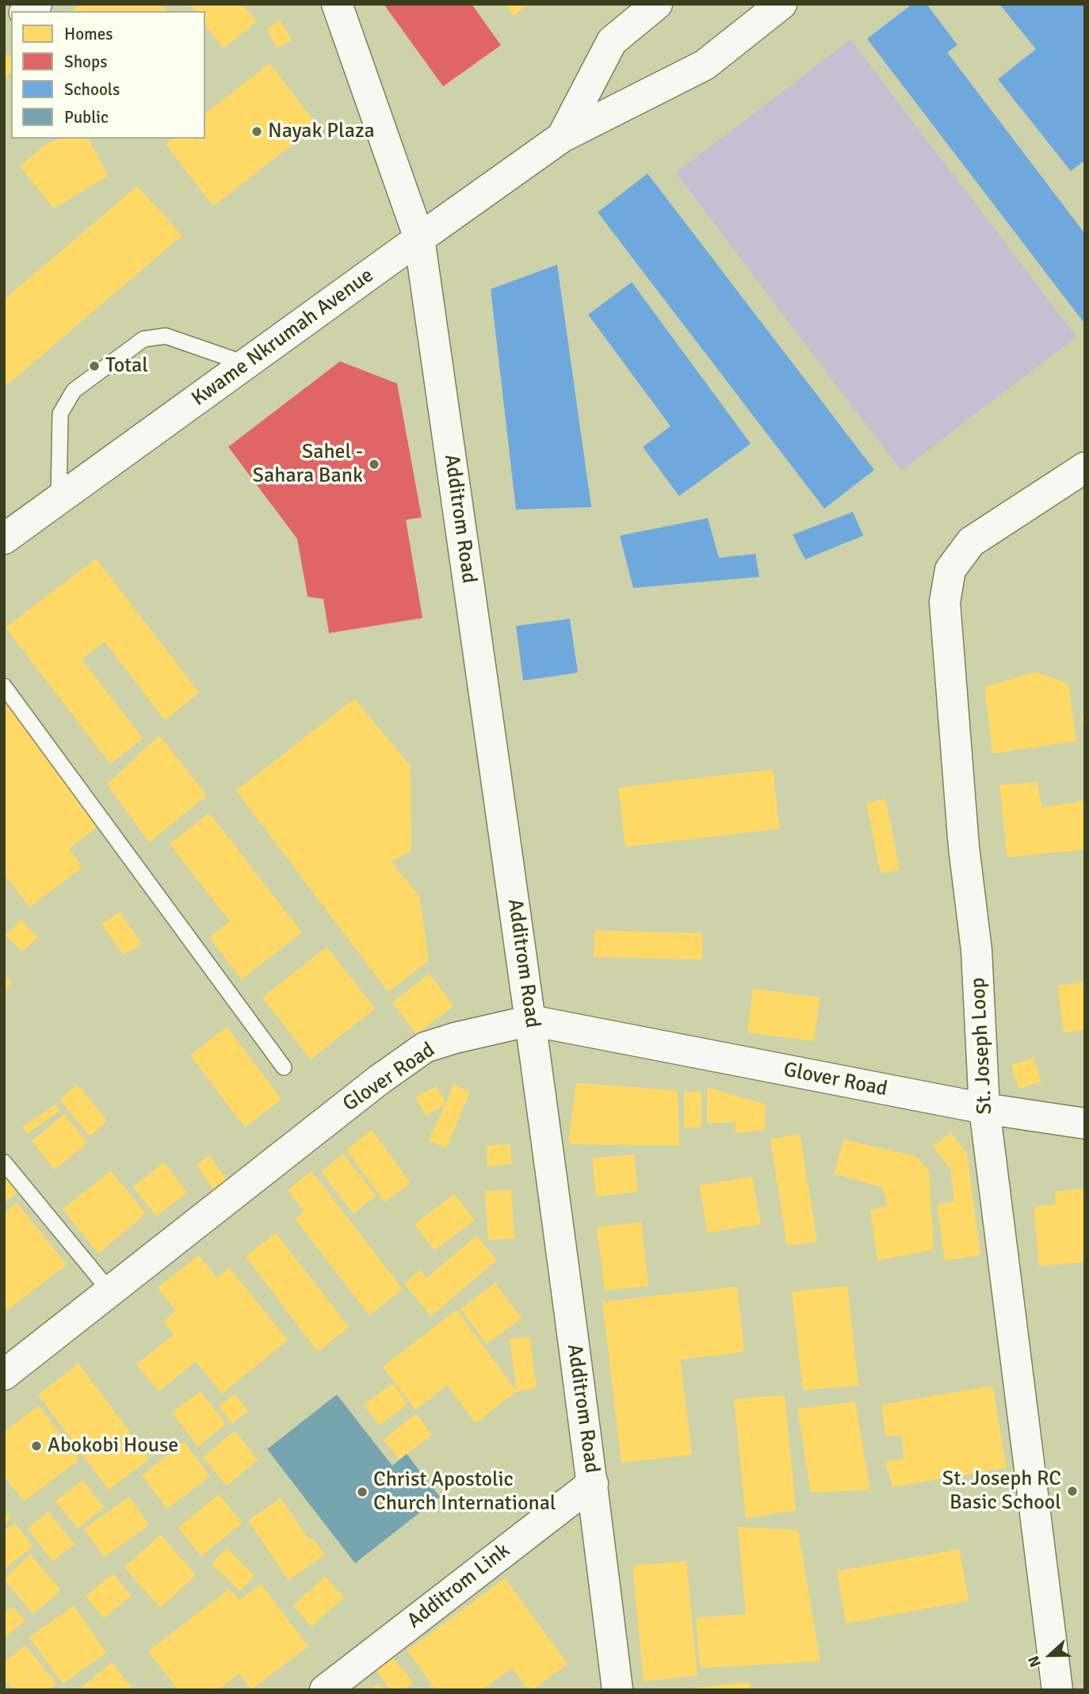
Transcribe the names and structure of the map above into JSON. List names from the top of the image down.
{
  "streets": {
    "street": [
      "Kwame Nkrumah Avenue",
      "Additrom Road",
      "St. Joseph Loop",
      "Glover Road",
      "Additrom Link"
    ]
  },
  "crossings": [
    ["Kwame Nkrumah Avenue", "Additrom Road"],
    ["Additrom Road", "Glover Road"],
    ["Additrom Road", "Additrom Link"],
    ["St. Joseph Loop", "Glover Road"]
  ],
  "places": [
    "Nayak Plaza",
    "Total",
    "Sahel - Sahara Bank",
    "Abokobi House",
    "St. Joseph RC Basic School",
    "Christ Apostolic Church International"
  ],
  "legend": [
    "Homes",
    "Shops",
    "Schools",
    "Public"
  ],
  "north": "left"
}
